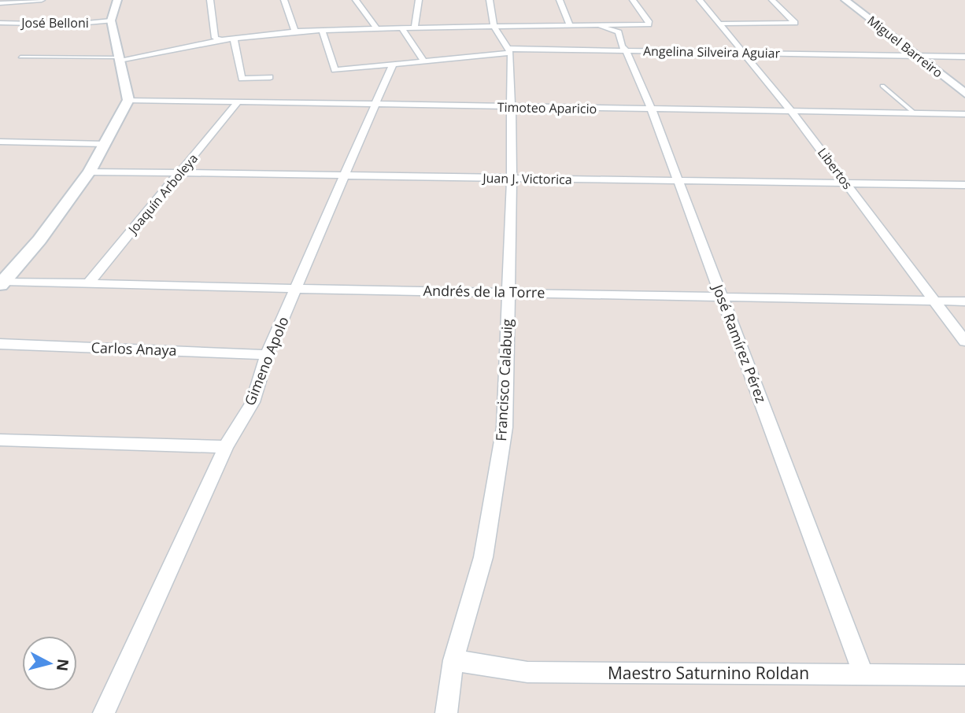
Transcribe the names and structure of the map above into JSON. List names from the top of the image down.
{
  "streets": {
    "street": [
      "José Belloni",
      "Miguel Barreiro",
      "Angelina Silveira Aguiar",
      "Timoteo Aparicio",
      "Libertos",
      "Juan J. Victorica",
      "Joaquín Arboleya",
      "Andrés de la Torre",
      "José Ramírez Pérez",
      "Carlos Anaya",
      "Gimeno Apolo",
      "Francisco Calabuig",
      "Maestro Saturnino Roldan"
    ]
  },
  "crossings": [
    ["Miguel Barreiro", "Angelina Silveira Aguiar"],
    ["Angelina Silveira Aguiar", "Libertos"],
    ["Angelina Silveira Aguiar", "José Ramírez Pérez"],
    ["Angelina Silveira Aguiar", "Gimeno Apolo"],
    ["Angelina Silveira Aguiar", "Francisco Calabuig"],
    ["Timoteo Aparicio", "Libertos"],
    ["Timoteo Aparicio", "Joaquín Arboleya"],
    ["Timoteo Aparicio", "José Ramírez Pérez"],
    ["Timoteo Aparicio", "Gimeno Apolo"],
    ["Timoteo Aparicio", "Francisco Calabuig"],
    ["Libertos", "Juan J. Victorica"],
    ["Libertos", "Andrés de la Torre"],
    ["Juan J. Victorica", "Joaquín Arboleya"],
    ["Juan J. Victorica", "José Ramírez Pérez"],
    ["Juan J. Victorica", "Gimeno Apolo"],
    ["Juan J. Victorica", "Francisco Calabuig"],
    ["Joaquín Arboleya", "Andrés de la Torre"],
    ["Andrés de la Torre", "José Ramírez Pérez"],
    ["Andrés de la Torre", "Gimeno Apolo"],
    ["Andrés de la Torre", "Francisco Calabuig"],
    ["José Ramírez Pérez", "Maestro Saturnino Roldan"],
    ["Carlos Anaya", "Gimeno Apolo"],
    ["Francisco Calabuig", "Maestro Saturnino Roldan"]
  ],
  "north": "right"
}
